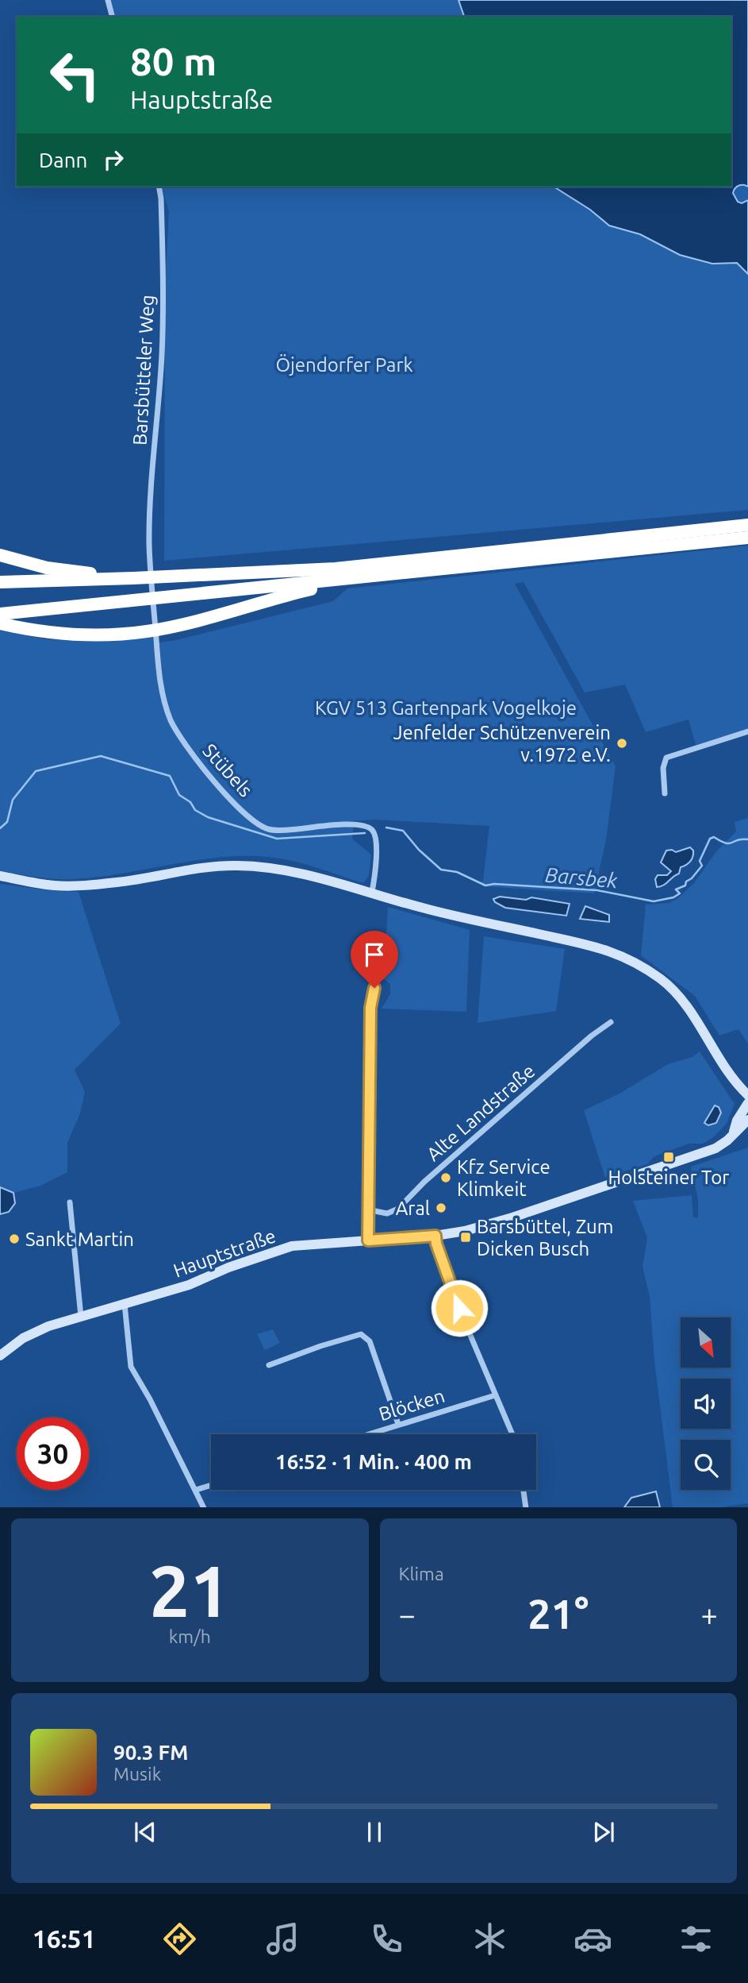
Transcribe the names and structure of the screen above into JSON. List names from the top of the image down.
{
  "streets": {
    "street": [
      "Barsbütteler Weg",
      "Stübels",
      "Alte Landstraße",
      "Hauptstraße",
      "Blöcken"
    ]
  },
  "crossings": [
    ["Barsbütteler Weg", "Stübels"]
  ],
  "water": ["Barsbek"],
  "parks": ["Öjendorfer Park", "KGV 513 Gartenpark Vogelkoje"],
  "places": {
    "other": [
      "Jenfelder Schützenverein v.1972 e.V.",
      "Kfz Service Klimkeit",
      "Aral",
      "Sankt Martin"
    ],
    "transit": ["Holsteiner Tor", "Barsbüttel, Zum Dicken Busch"]
  },
  "north": "bottom right",
  "page": {
    "turn": ["80 m", "Hauptstraße"],
    "then": "Dann",
    "limit": "30",
    "trip": "16:52 · 1 Min. · 400 m",
    "tile": [
      ["21", "km/h"],
      "Klima"
    ],
    "heat": ["−", "21°", "+"],
    "song": ["90.3 FM", "Musik"],
    "tabs": "16:51"
  }
}
